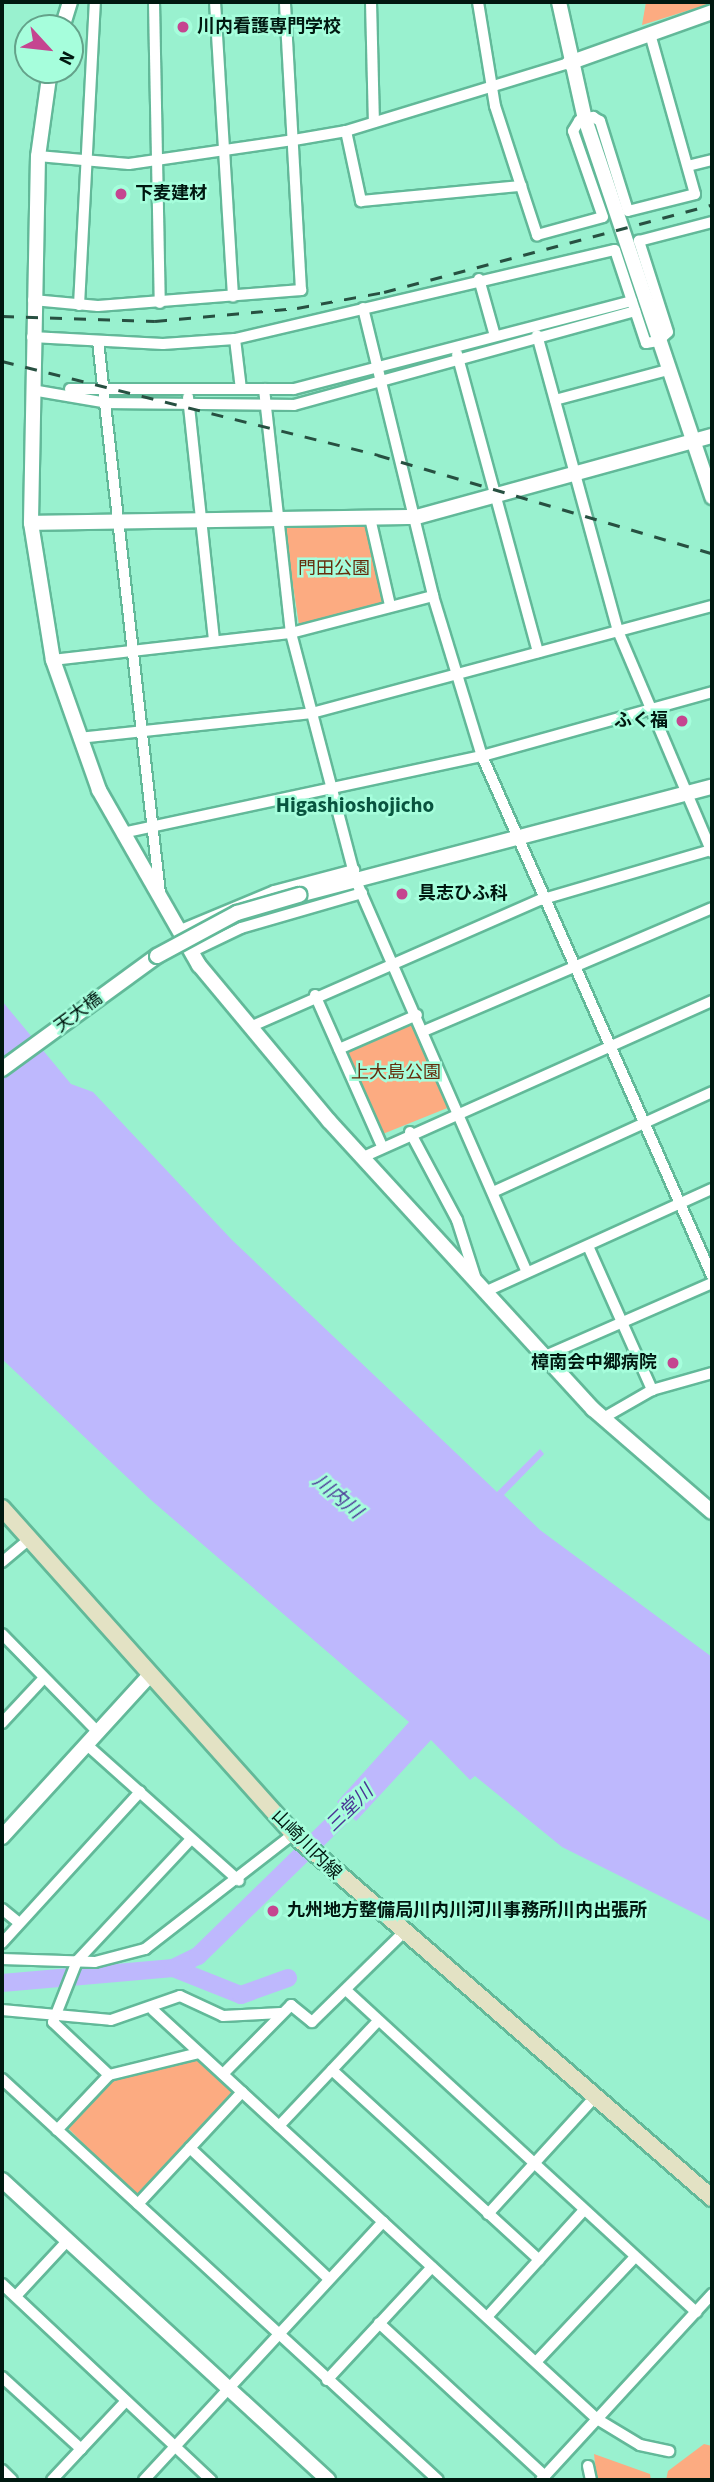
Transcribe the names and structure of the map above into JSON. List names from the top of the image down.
{
  "streets": {
    "main road": ["山崎川内線"],
    "street": ["天大橋"]
  },
  "districts": ["Higashioshojicho"],
  "water": ["川内川", "三堂川"],
  "parks": ["門田公園", "上大島公園"],
  "places": [
    "川内看護専門学校",
    "下麦建材",
    "ふく福",
    "具志ひふ科",
    "樟南会中郷病院",
    "九州地方整備局川内川河川事務所川内出張所"
  ],
  "north": "bottom right"
}
